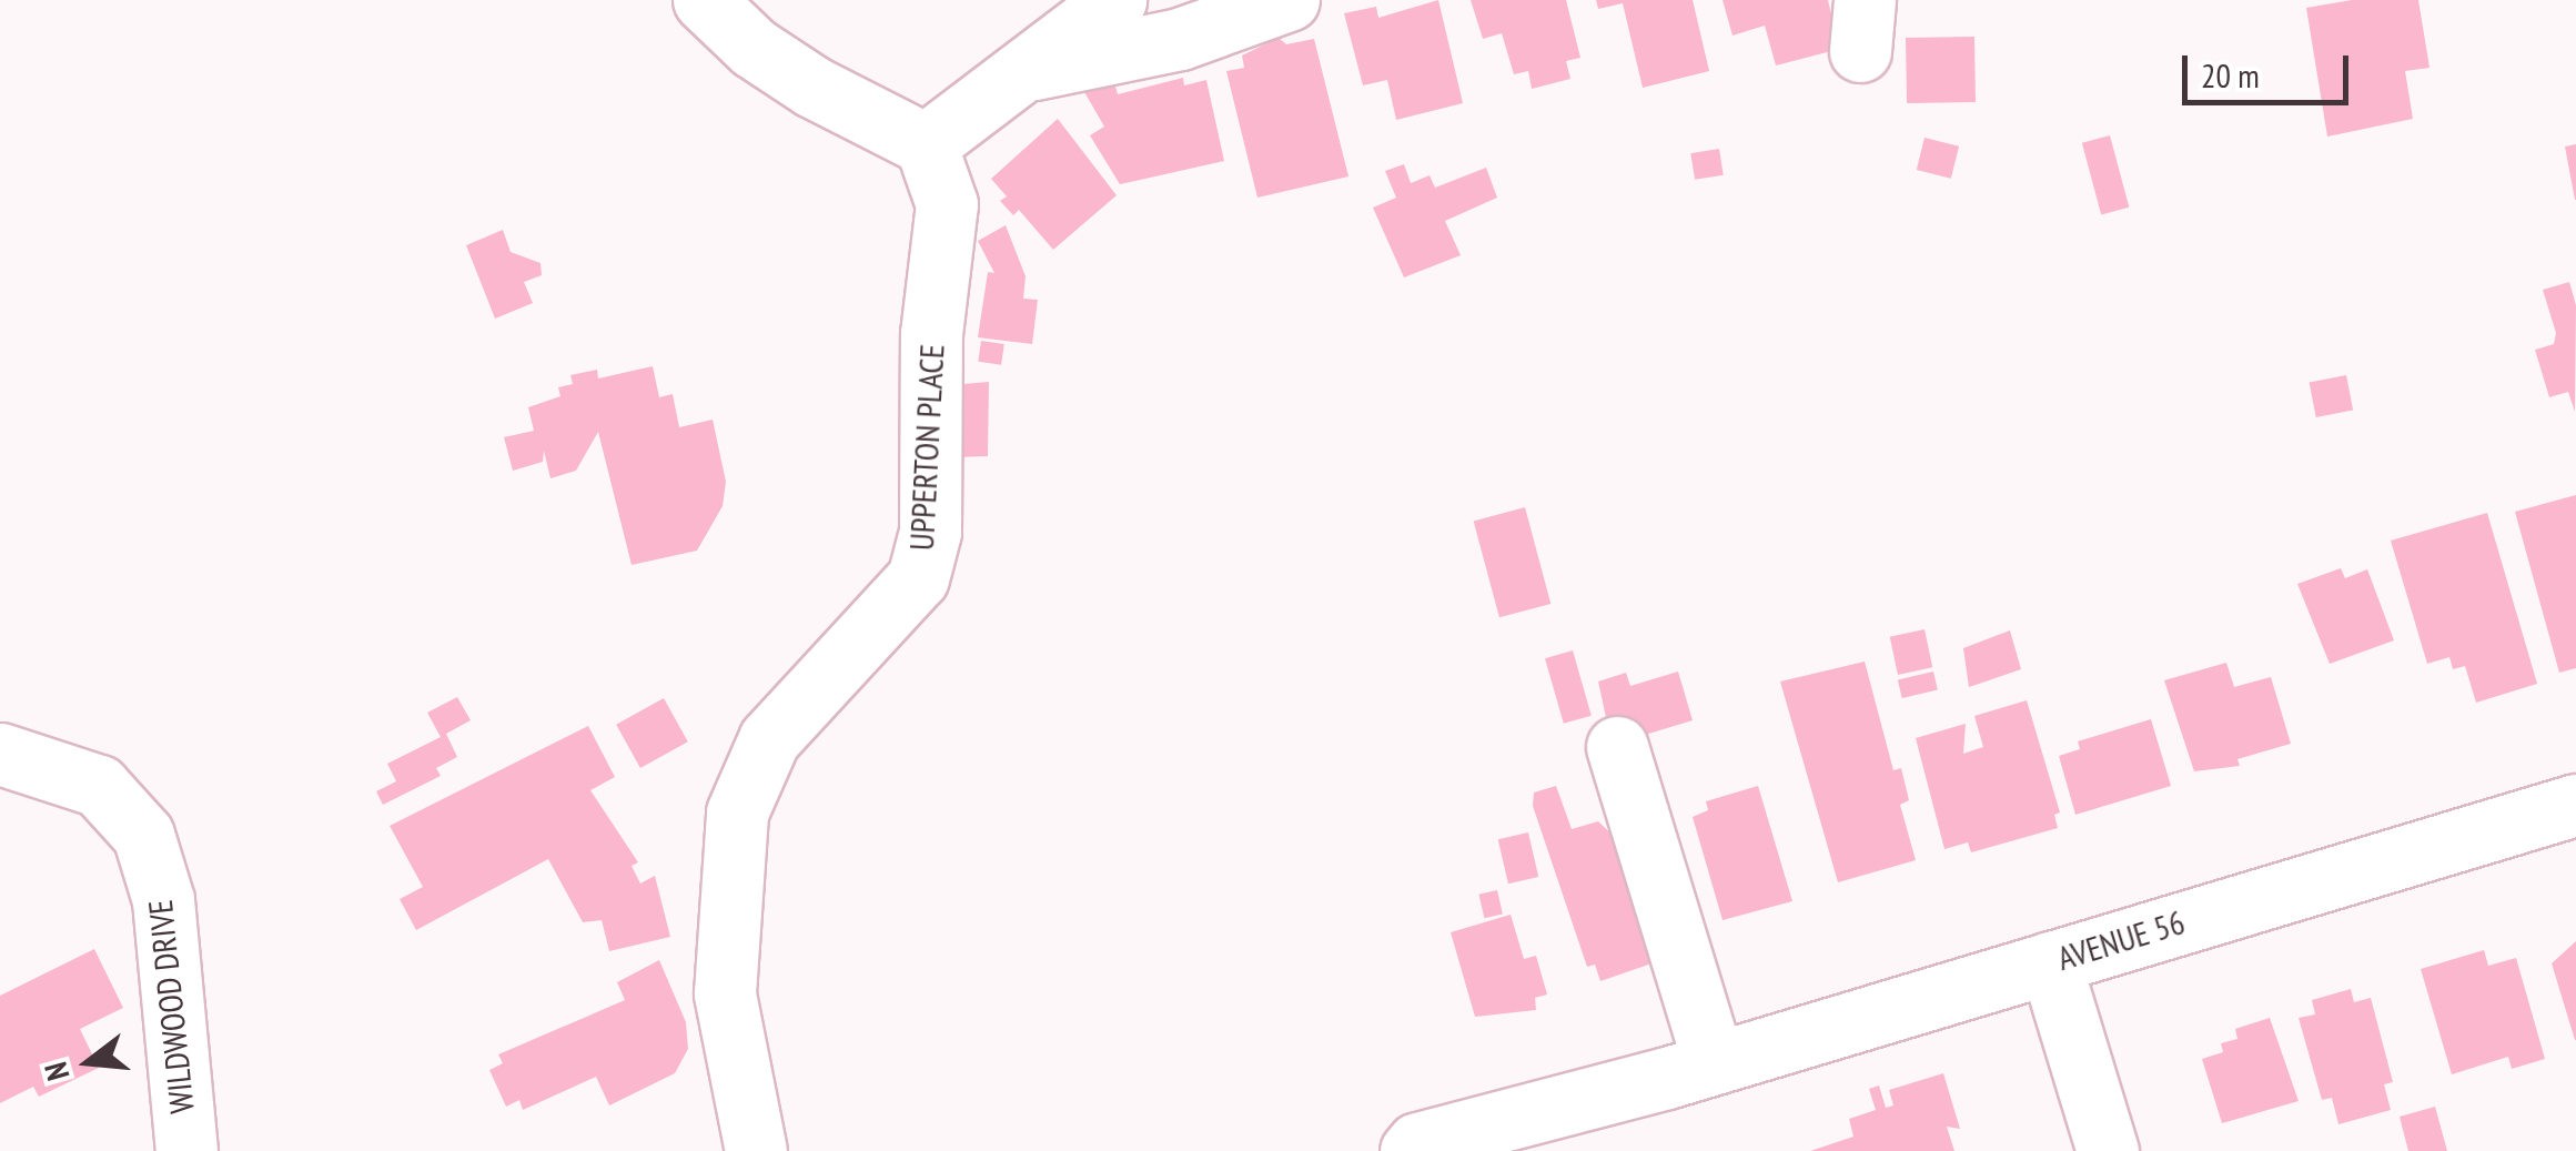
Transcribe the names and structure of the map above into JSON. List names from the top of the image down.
{
  "streets": {
    "street": ["UPPERTON PLACE", "AVENUE 56", "WILDWOOD DRIVE"]
  },
  "scale_bar": "20 m",
  "north": "left"
}
